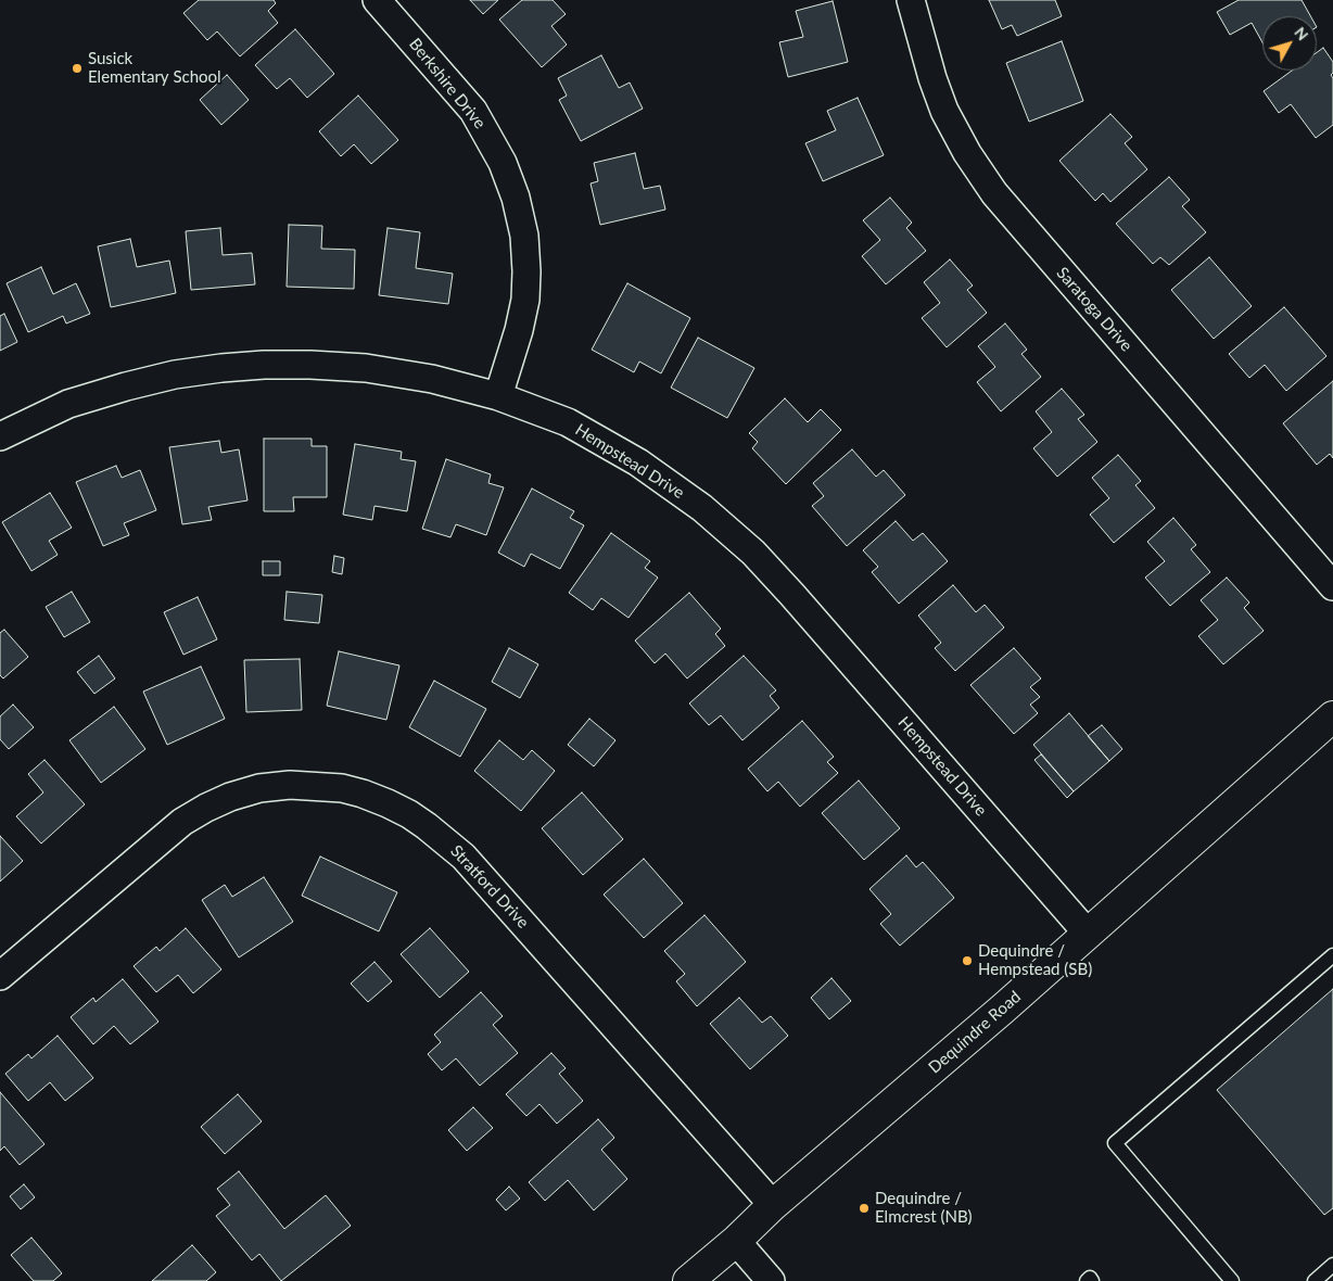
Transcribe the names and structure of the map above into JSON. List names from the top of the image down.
{
  "streets": {
    "main road": ["Dequindre Road"],
    "street": [
      "Berkshire Drive",
      "Saratoga Drive",
      "Hempstead Drive",
      "Stratford Drive"
    ]
  },
  "crossings": [
    ["Berkshire Drive", "Hempstead Drive"],
    ["Hempstead Drive", "Dequindre Road"],
    ["Stratford Drive", "Dequindre Road"]
  ],
  "places": ["Susick Elementary School", "Dequindre / Hempstead (SB)", "Dequindre / Elmcrest (NB)"],
  "north": "top right"
}
